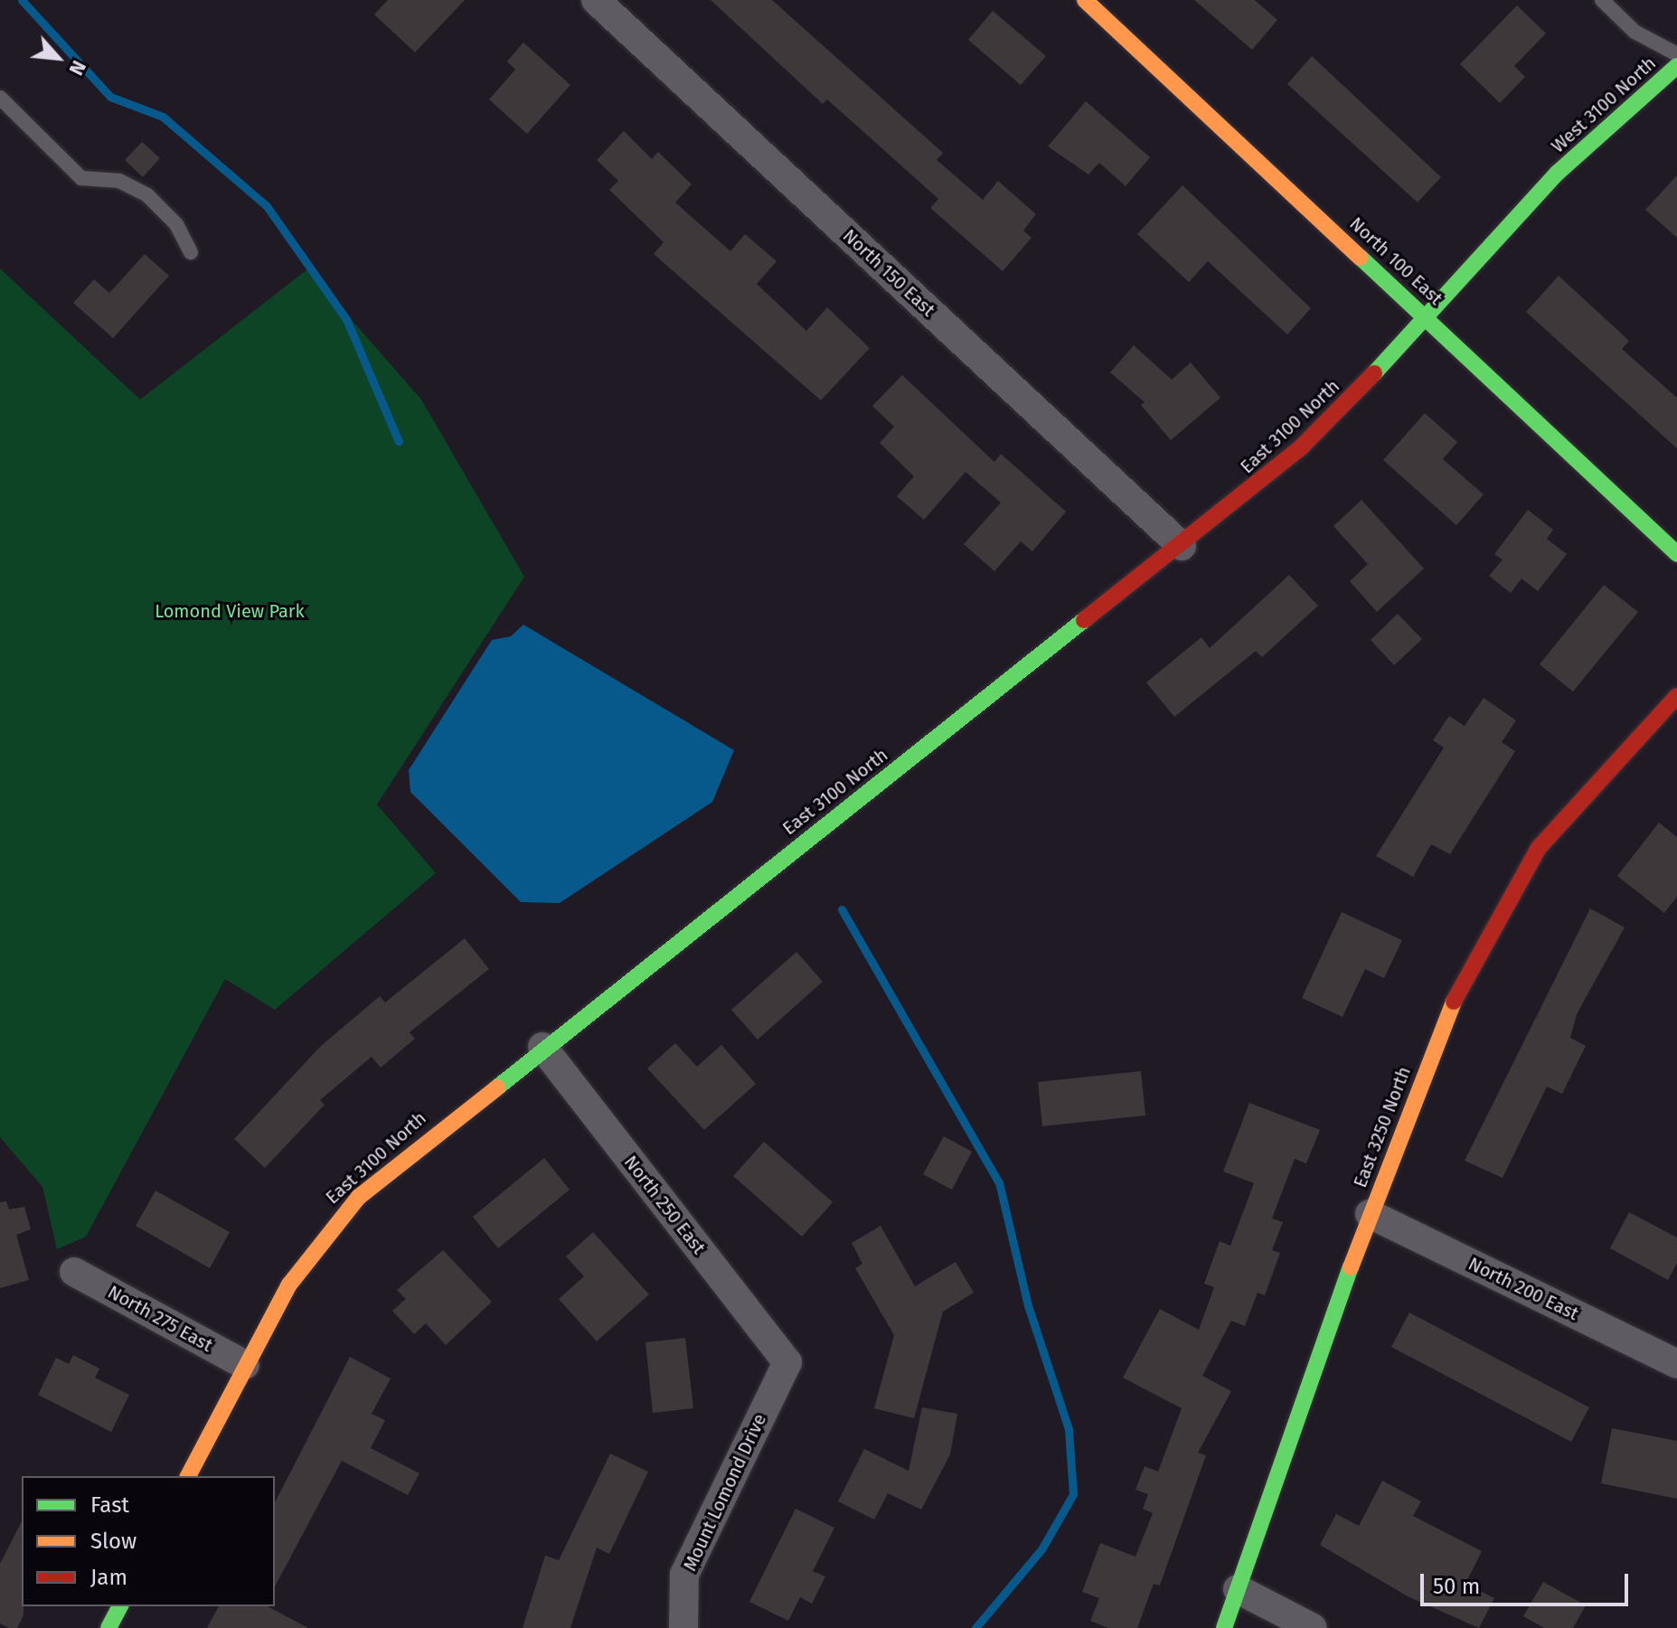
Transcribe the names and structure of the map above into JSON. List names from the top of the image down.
{
  "streets": {
    "street": [
      "West 3100 North",
      "North 100 East",
      "North 150 East",
      "East 3100 North",
      "East 3250 North",
      "North 250 East",
      "North 200 East",
      "North 275 East",
      "Mount Lomond Drive"
    ]
  },
  "crossings": [
    ["West 3100 North", "East 3100 North"],
    ["North 100 East", "East 3100 North"],
    ["North 150 East", "East 3100 North"],
    ["East 3100 North", "North 250 East"],
    ["East 3100 North", "North 275 East"],
    ["East 3250 North", "North 200 East"],
    ["North 250 East", "Mount Lomond Drive"]
  ],
  "parks": ["Lomond View Park"],
  "legend": ["Fast", "Slow", "Jam"],
  "scale_bar": "50 m",
  "north": "bottom right"
}
